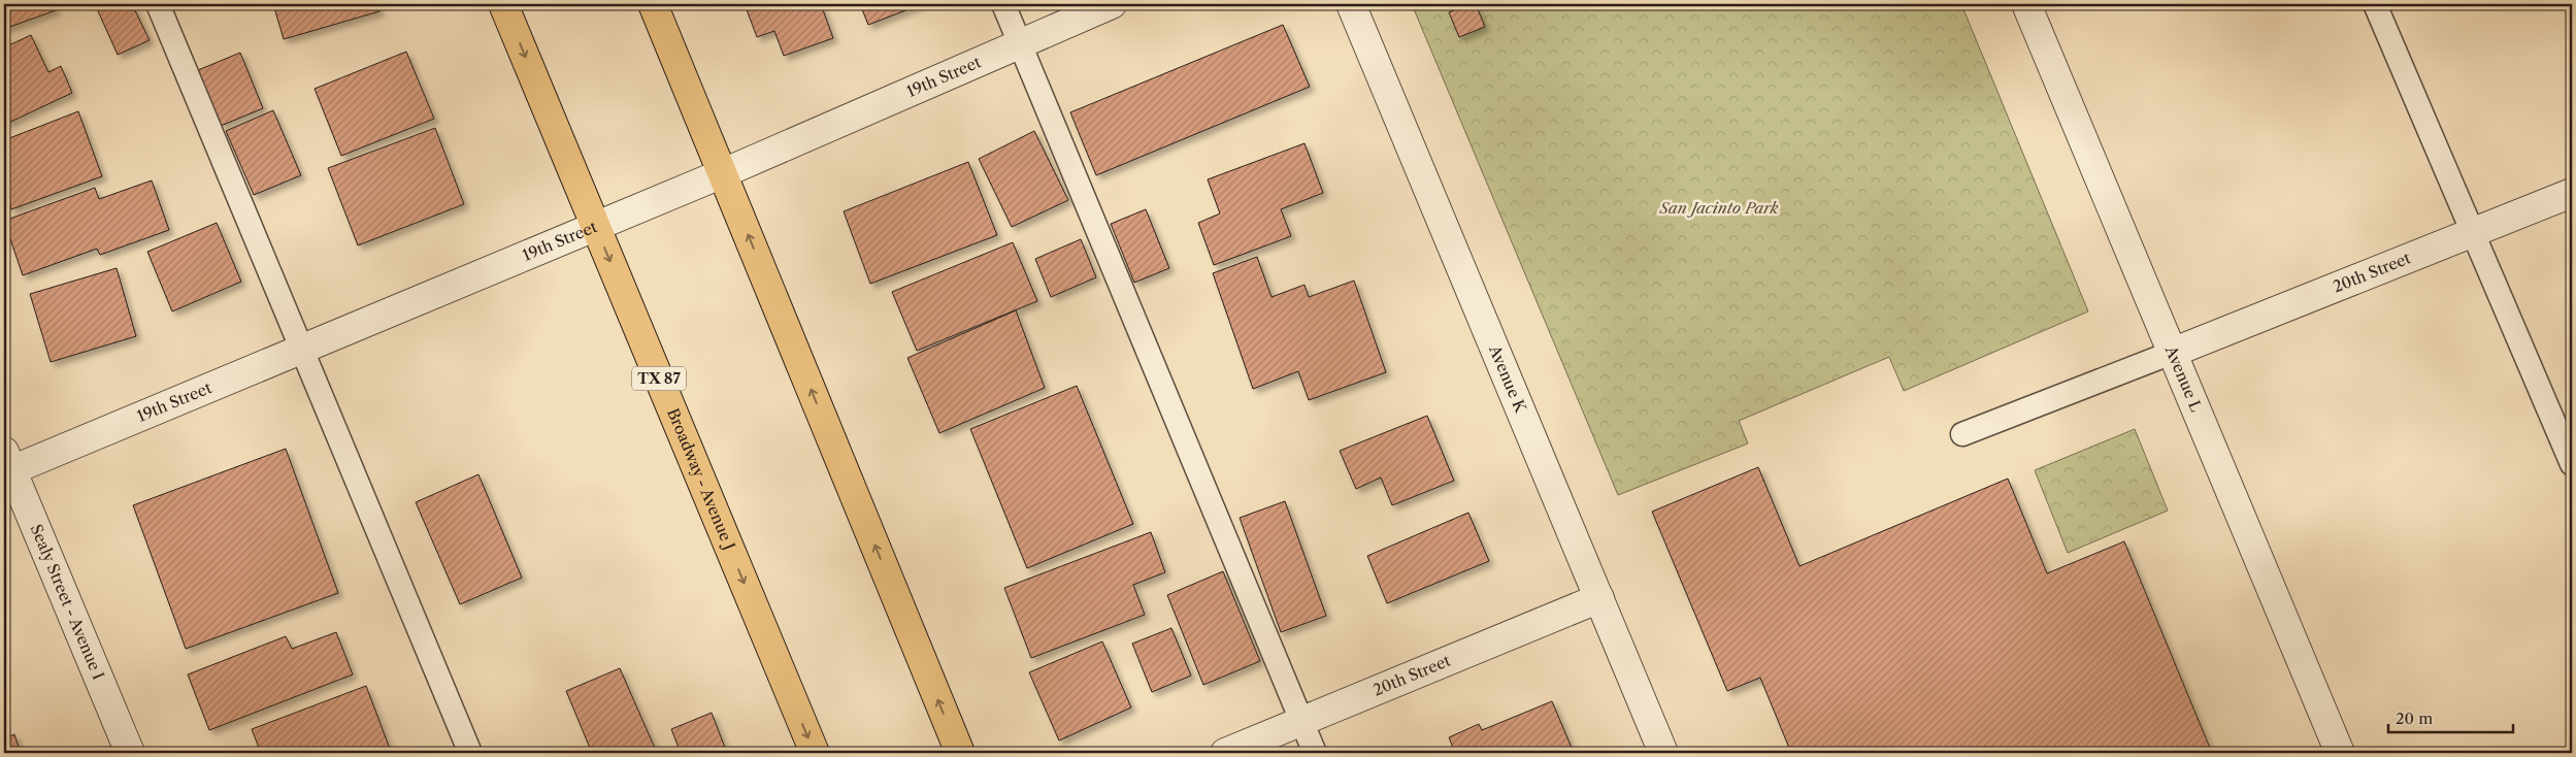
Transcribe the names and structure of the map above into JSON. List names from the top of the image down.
{
  "streets": {
    "main road": ["TX 87", "Broadway - Avenue J"],
    "street": [
      "19th Street",
      "20th Street",
      "Avenue K",
      "Avenue L",
      "Sealy Street - Avenue I"
    ]
  },
  "crossings": [
    ["19th Street", "Broadway - Avenue J"],
    ["19th Street", "Sealy Street - Avenue I"],
    ["20th Street", "Avenue K"],
    ["20th Street", "Avenue L"]
  ],
  "parks": ["San Jacinto Park"],
  "scale_bar": "20 m"
}
